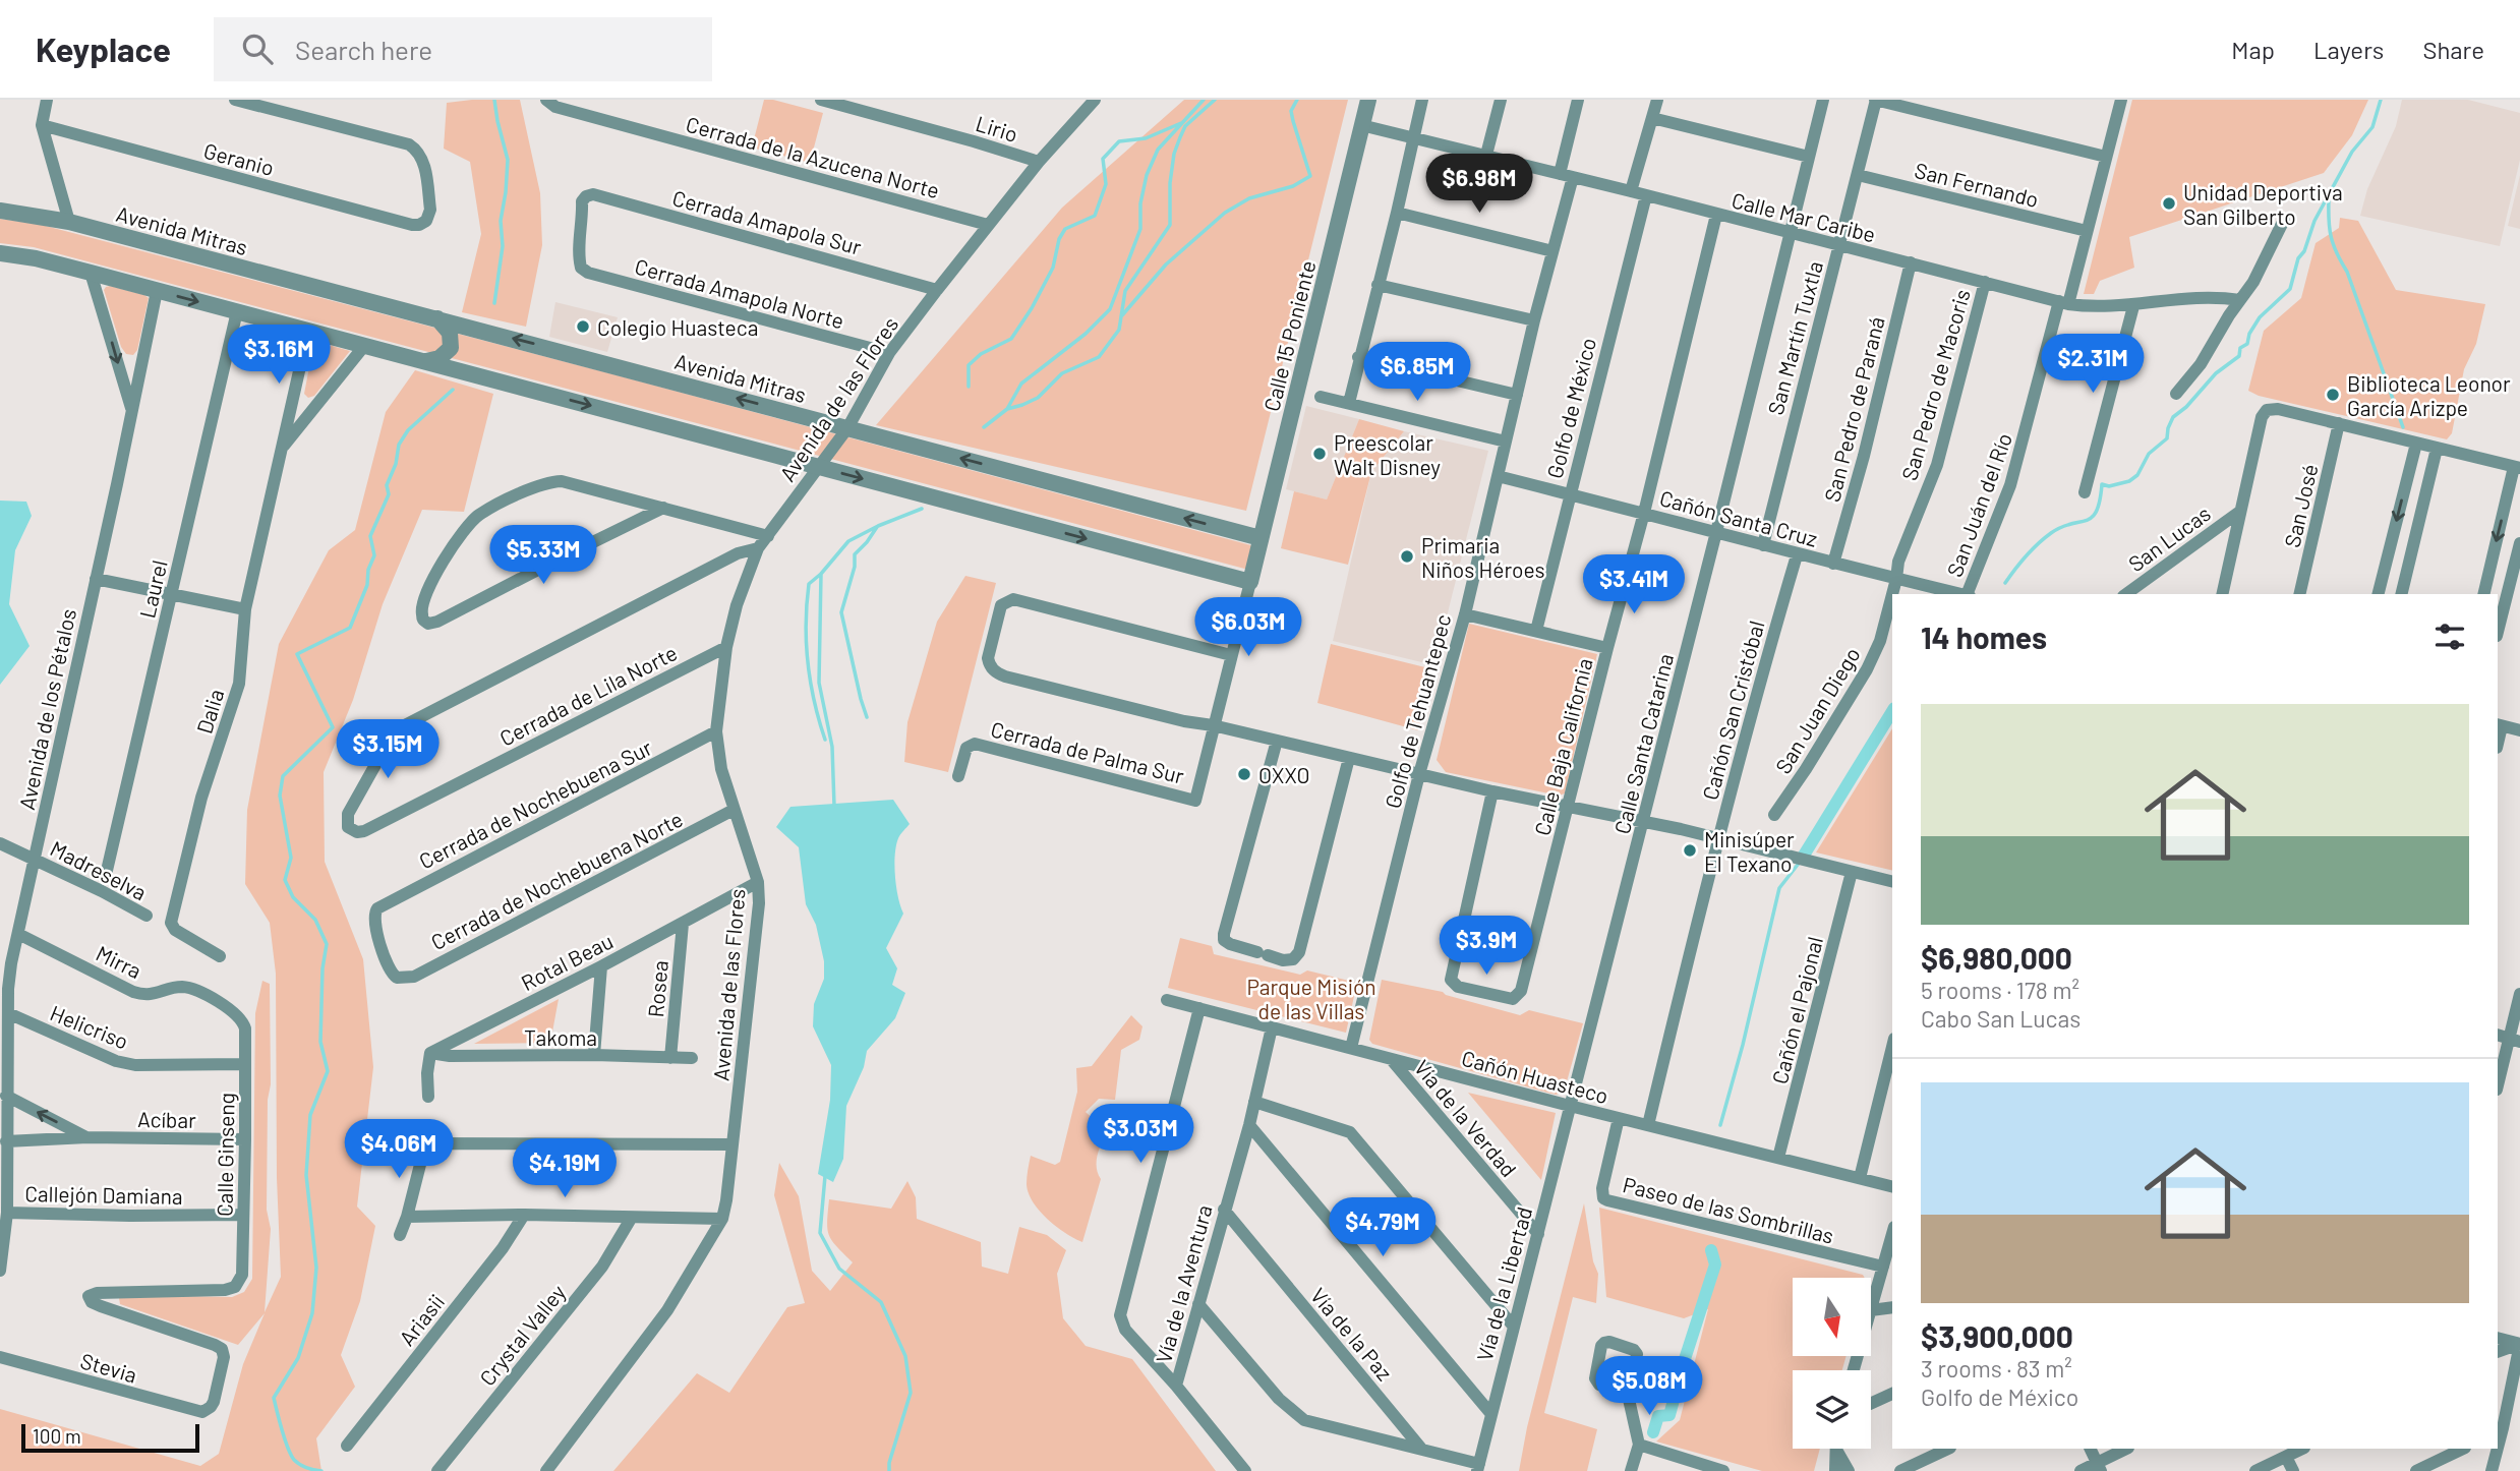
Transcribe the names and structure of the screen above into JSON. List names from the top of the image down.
{
  "streets": {
    "street": [
      "Lirio",
      "Cerrada de la Azucena Norte",
      "Geranio",
      "San Fernando",
      "Calle Mar Caribe",
      "Cerrada Amapola Sur",
      "Avenida Mitras",
      "Cerrada Amapola Norte",
      "Calle 15 Poniente",
      "San Martín Tuxtla",
      "San Pedro de Macoris",
      "Avenida de las Flores",
      "Golfo de México",
      "San Pedro de Paraná",
      "San Juán del Río",
      "San José",
      "Cañón Santa Cruz",
      "San Lucas",
      "Laurel",
      "Cerrada de Lila Norte",
      "Avenida de los Pétalos",
      "Cañón San Cristóbal",
      "San Juan Diego",
      "Dalia",
      "Golfo de Tehuantepec",
      "Calle Santa Catarina",
      "Calle Baja California",
      "Cerrada de Palma Sur",
      "Cerrada de Nochebuena Sur",
      "Madreselva",
      "Cerrada de Nochebuena Norte",
      "Mirra",
      "Rotal Beau",
      "Rosea",
      "Cañón el Pajonal",
      "Helicriso",
      "Takoma",
      "Cañón Huasteco",
      "Vía de la Verdad",
      "Acíbar",
      "Calle Ginseng",
      "Callejón Damiana",
      "Paseo de las Sombrillas",
      "Vía de la Aventura",
      "Vía de la Libertad",
      "Ariasii",
      "Vía de la Paz",
      "Crystal Valley",
      "Stevia"
    ]
  },
  "crossings": [
    ["Lirio", "Avenida de las Flores"],
    ["Cerrada de la Azucena Norte", "Avenida de las Flores"],
    ["San Fernando", "San Martín Tuxtla"],
    ["San Fernando", "San Juán del Río"],
    ["Calle Mar Caribe", "Calle 15 Poniente"],
    ["Calle Mar Caribe", "San Martín Tuxtla"],
    ["Calle Mar Caribe", "San Pedro de Macoris"],
    ["Calle Mar Caribe", "Golfo de México"],
    ["Calle Mar Caribe", "San Pedro de Paraná"],
    ["Calle Mar Caribe", "San Juán del Río"],
    ["Calle Mar Caribe", "Golfo de Tehuantepec"],
    ["Calle Mar Caribe", "Calle Santa Catarina"],
    ["Calle Mar Caribe", "Calle Baja California"],
    ["Cerrada Amapola Sur", "Cerrada Amapola Norte"],
    ["Cerrada Amapola Sur", "Avenida de las Flores"],
    ["Avenida Mitras", "Calle 15 Poniente"],
    ["Avenida Mitras", "Avenida de las Flores"],
    ["Cerrada Amapola Norte", "Avenida de las Flores"],
    ["San Martín Tuxtla", "Cañón Santa Cruz"],
    ["San Pedro de Macoris", "Cañón Santa Cruz"],
    ["San Pedro de Macoris", "San Juan Diego"],
    ["Avenida de las Flores", "Cerrada de Lila Norte"],
    ["Avenida de las Flores", "Cerrada de Nochebuena Sur"],
    ["Avenida de las Flores", "Cerrada de Nochebuena Norte"],
    ["Avenida de las Flores", "Rotal Beau"],
    ["Golfo de México", "Cañón Santa Cruz"],
    ["San Pedro de Paraná", "Cañón Santa Cruz"],
    ["Cañón Santa Cruz", "Cañón San Cristóbal"],
    ["Cañón Santa Cruz", "San Juan Diego"],
    ["Cañón Santa Cruz", "Golfo de Tehuantepec"],
    ["Cañón Santa Cruz", "Calle Santa Catarina"],
    ["Cañón Santa Cruz", "Calle Baja California"],
    ["Avenida de los Pétalos", "Madreselva"],
    ["Avenida de los Pétalos", "Mirra"],
    ["Avenida de los Pétalos", "Helicriso"],
    ["Avenida de los Pétalos", "Acíbar"],
    ["Avenida de los Pétalos", "Callejón Damiana"],
    ["Cañón San Cristóbal", "Cañón Huasteco"],
    ["Golfo de Tehuantepec", "Cañón Huasteco"],
    ["Calle Santa Catarina", "Cañón Huasteco"],
    ["Calle Santa Catarina", "Vía de la Libertad"],
    ["Cerrada de Nochebuena Sur", "Cerrada de Nochebuena Norte"],
    ["Mirra", "Calle Ginseng"],
    ["Rotal Beau", "Rosea"],
    ["Rotal Beau", "Takoma"],
    ["Rosea", "Takoma"],
    ["Cañón el Pajonal", "Cañón Huasteco"],
    ["Helicriso", "Calle Ginseng"],
    ["Cañón Huasteco", "Vía de la Verdad"],
    ["Cañón Huasteco", "Paseo de las Sombrillas"],
    ["Cañón Huasteco", "Vía de la Aventura"],
    ["Cañón Huasteco", "Vía de la Libertad"],
    ["Vía de la Verdad", "Vía de la Libertad"],
    ["Acíbar", "Calle Ginseng"],
    ["Calle Ginseng", "Callejón Damiana"],
    ["Calle Ginseng", "Stevia"],
    ["Vía de la Aventura", "Vía de la Paz"]
  ],
  "parks": ["Parque Misión de las Villas"],
  "places": [
    "Unidad Deportiva San Gilberto",
    "Colegio Huasteca",
    "Biblioteca Leonor García Arizpe",
    "Preescolar Walt Disney",
    "Primaria Niños Héroes",
    "OXXO",
    "Minisúper El Texano"
  ],
  "scale_bar": "100 m",
  "north": "bottom",
  "page": {
    "header": "Keyplace",
    "search": "Search here",
    "nav": ["Map", "Layers", "Share"],
    "price": [
      "$6.98M",
      "$3.16M",
      "$2.31M",
      "$6.85M",
      "$5.33M",
      "$3.41M",
      "$6.03M",
      "$3.15M",
      "$3.9M",
      "$3.03M",
      "$4.06M",
      "$4.19M",
      "$4.79M",
      "$5.08M"
    ],
    "heading": "14 homes",
    "list": [
      {
        "name": "$6,980,000",
        "note": "5 rooms · 178 m² · Cabo San Lucas"
      },
      {
        "name": "$3,900,000",
        "note": "3 rooms · 83 m² · Golfo de México"
      }
    ],
    "scale": "100 m"
  }
}
